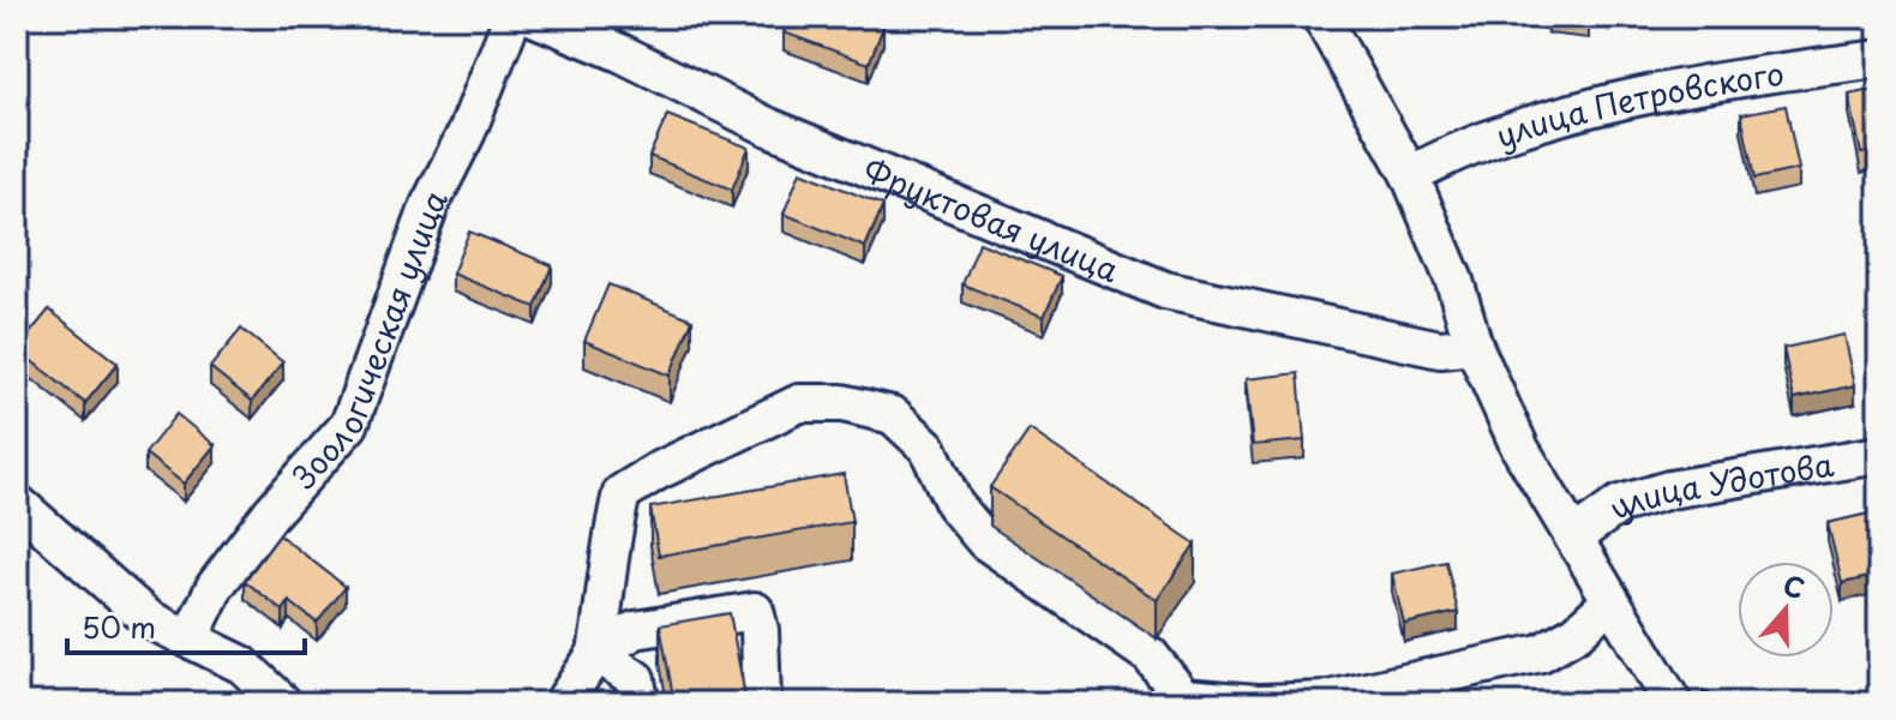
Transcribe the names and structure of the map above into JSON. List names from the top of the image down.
{
  "streets": {
    "street": [
      "улица Петровского",
      "Фруктовая улица",
      "Зоологическая улица",
      "улица Удотова"
    ]
  },
  "scale_bar": "50 m",
  "north": "top"
}
